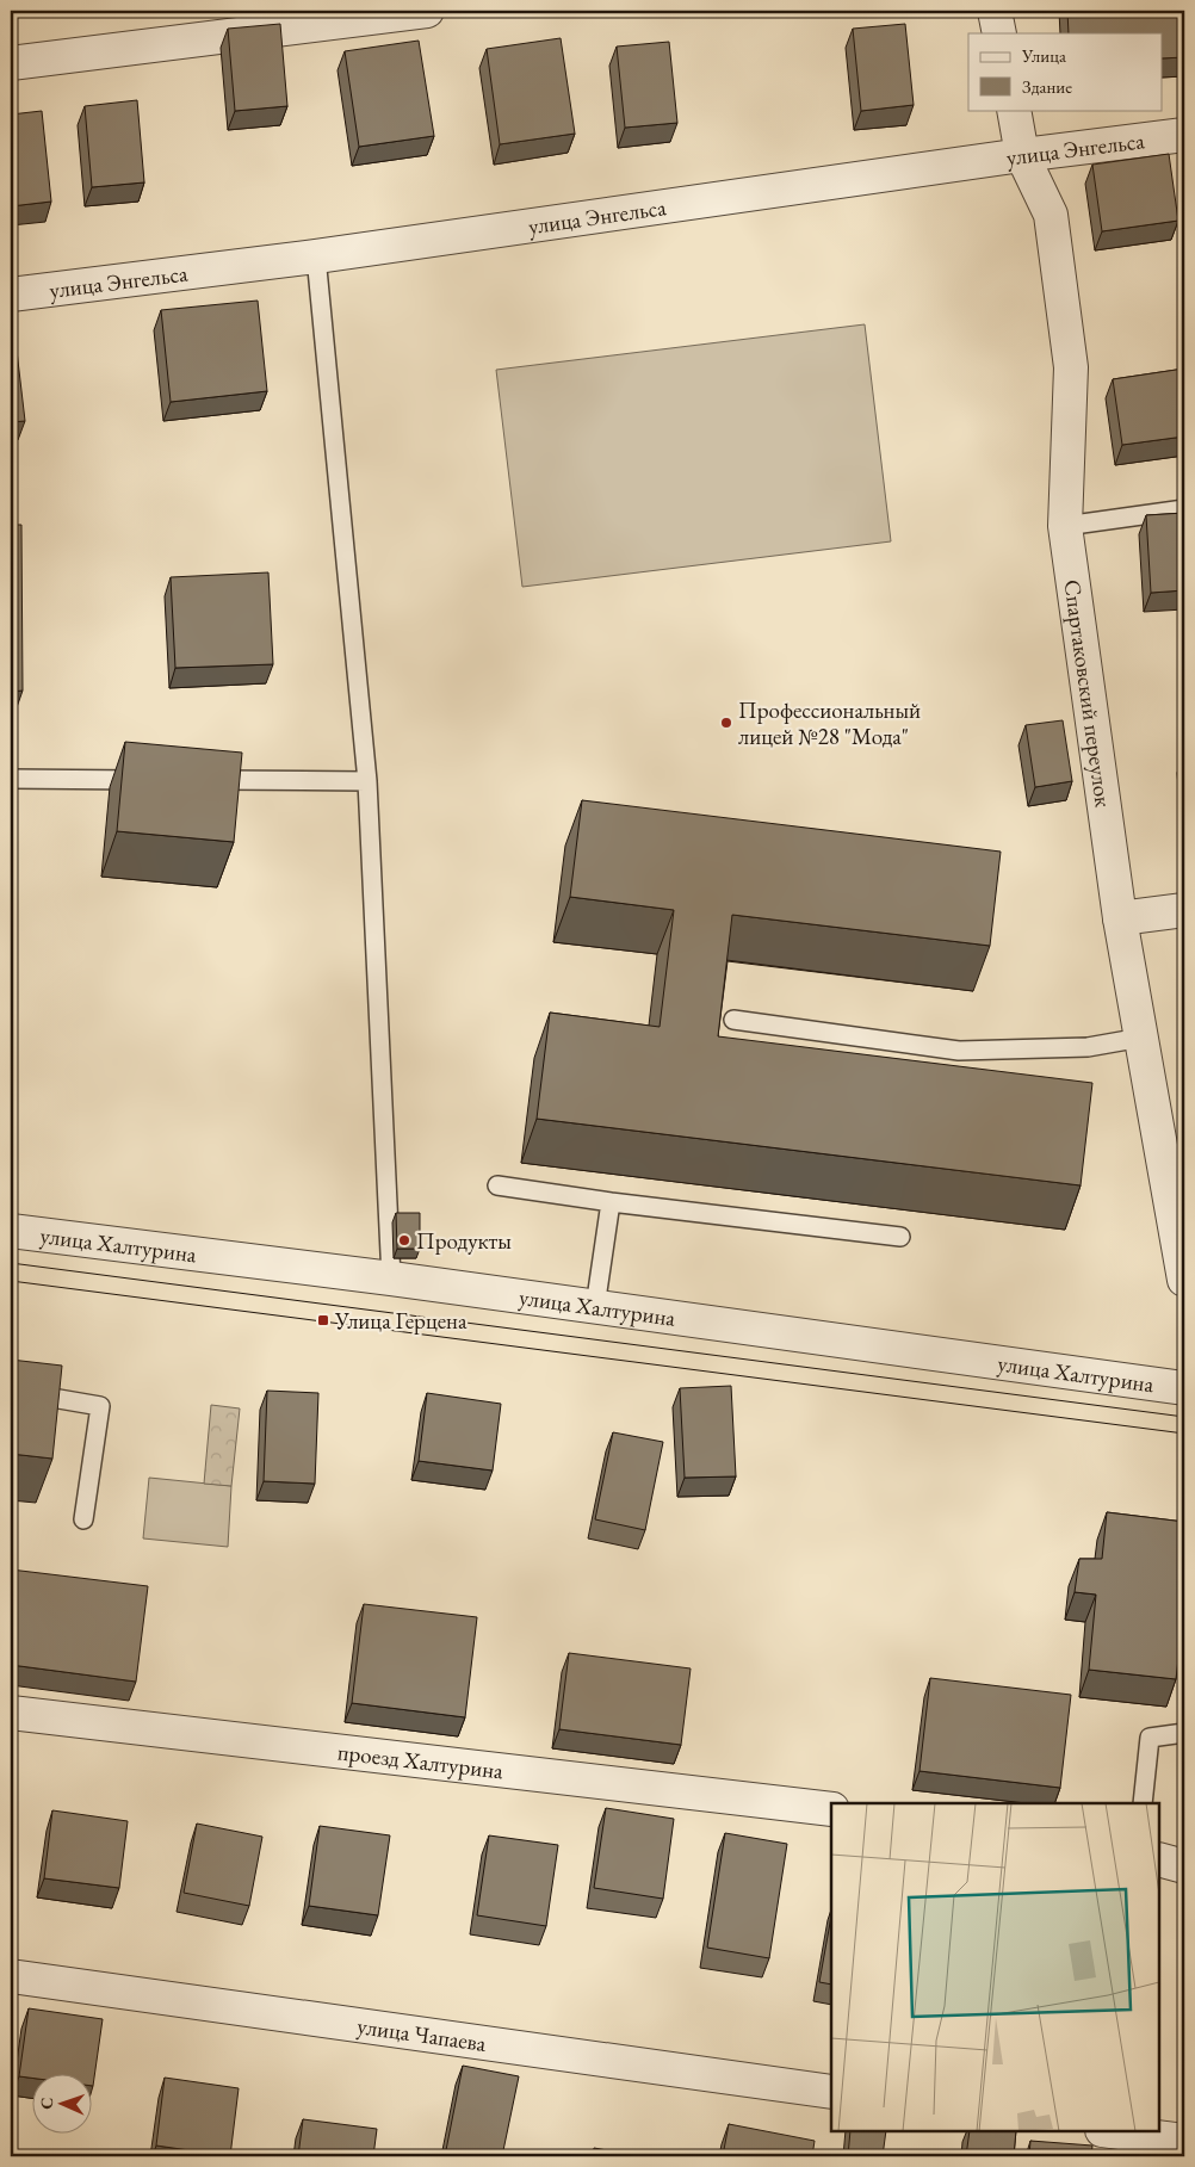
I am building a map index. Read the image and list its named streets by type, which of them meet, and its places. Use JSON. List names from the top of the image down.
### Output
{
  "streets": {
    "street": [
      "улица Энгельса",
      "Спартаковский переулок",
      "улица Халтурина",
      "проезд Халтурина",
      "улица Чапаева"
    ]
  },
  "crossings": [
    ["улица Энгельса", "Спартаковский переулок"]
  ],
  "places": {
    "other": ["Профессиональный лицей №28 \"Мода\"", "Продукты"],
    "transit": ["Улица Герцена"]
  },
  "legend": ["Улица", "Здание"],
  "north": "left"
}
